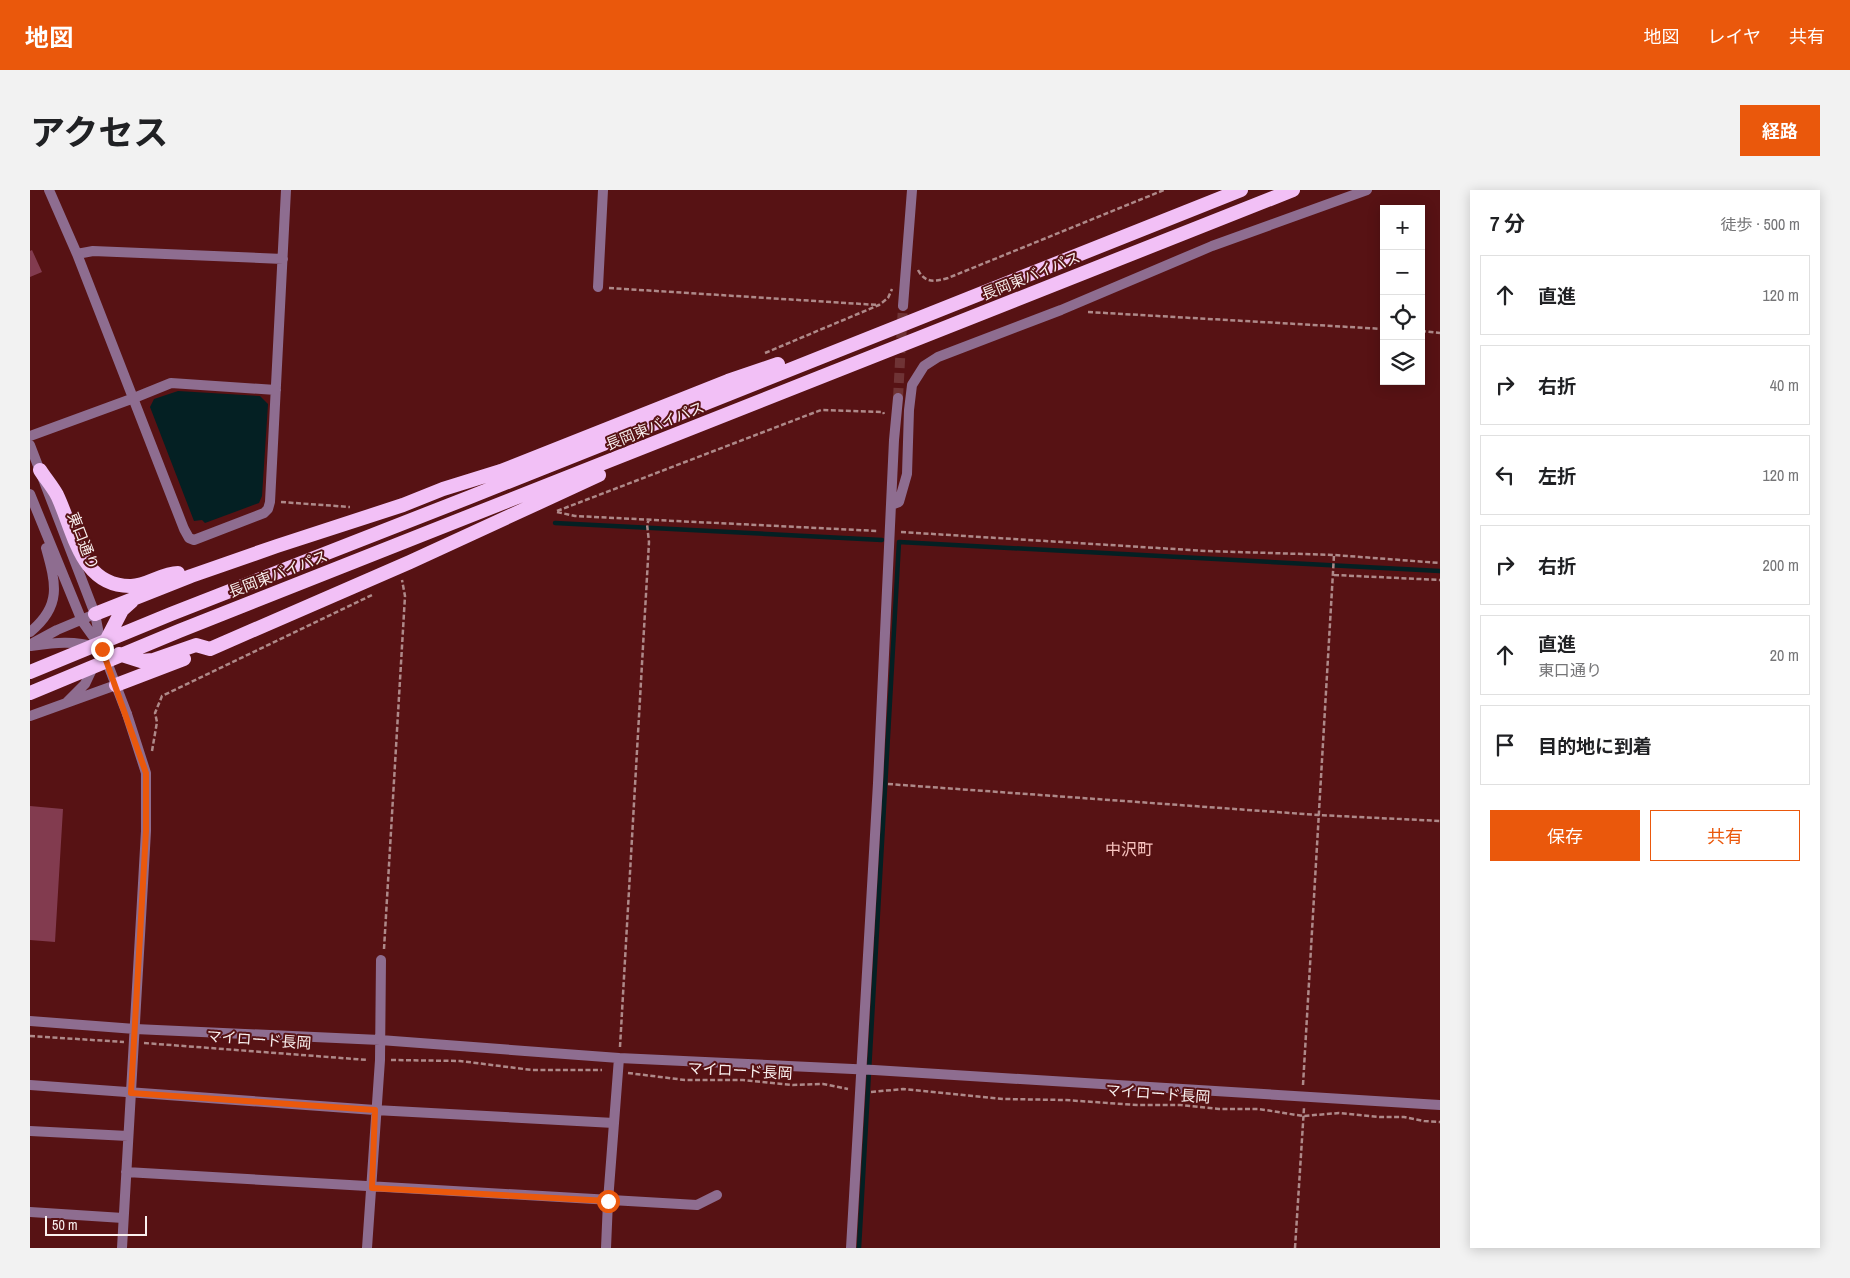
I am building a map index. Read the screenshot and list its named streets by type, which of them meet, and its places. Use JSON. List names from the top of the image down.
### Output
{
  "streets": {
    "highway": ["長岡東バイパス"],
    "street": ["東口通り"],
    "path": ["マイロード長岡"]
  },
  "districts": ["中沢町"],
  "scale_bar": "50 m",
  "page": {
    "header": "地図",
    "nav": ["地図", "レイヤ", "共有"],
    "title": "アクセス",
    "buttons": [
      "経路",
      ["保存", "共有"]
    ],
    "heading": ["7 分", "徒歩 · 500 m"],
    "map_buttons": ["+", "−"],
    "list": [
      ["直進", "120 m"],
      ["右折", "40 m"],
      ["左折", "120 m"],
      ["右折", "200 m"],
      ["直進", "東口通り", "20 m"],
      "目的地に到着"
    ],
    "scale": "50 m"
  }
}
